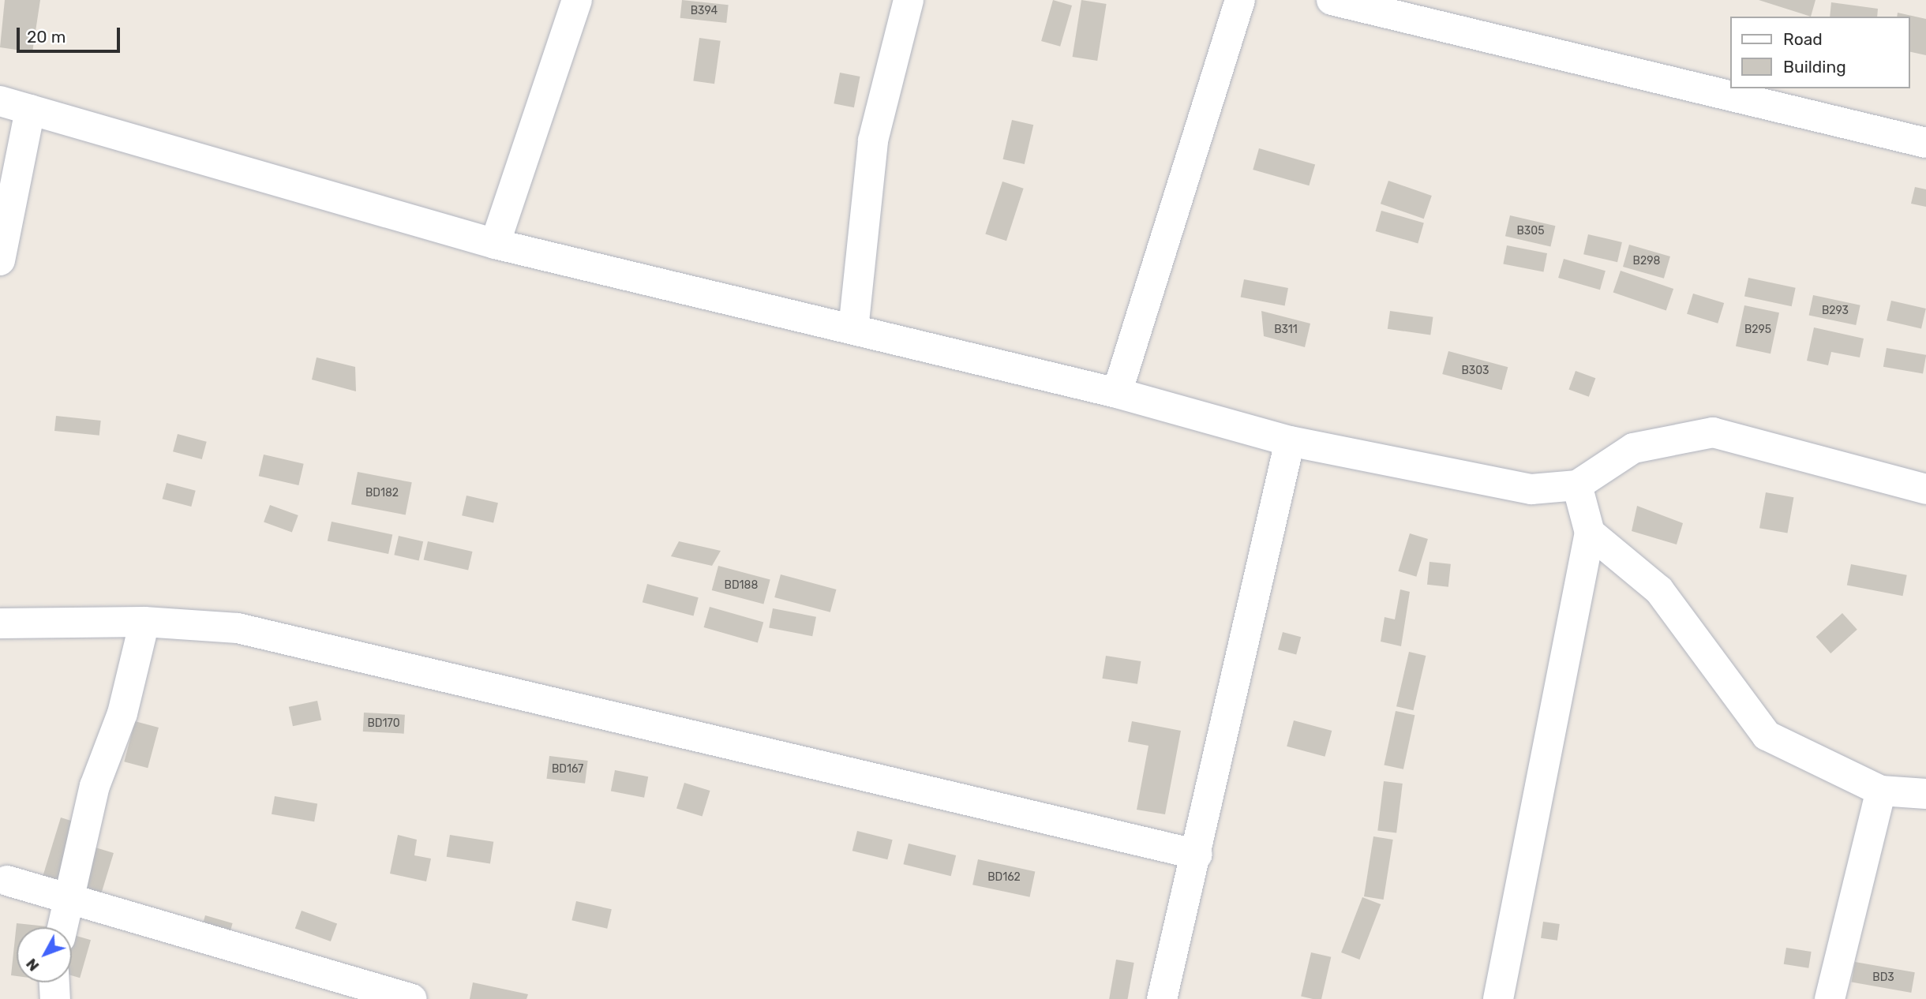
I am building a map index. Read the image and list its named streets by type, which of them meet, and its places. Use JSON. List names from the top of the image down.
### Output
{
  "house_numbers": [
    "B394",
    "B305",
    "B298",
    "B293",
    "B311",
    "B295",
    "B303",
    "BD182",
    "BD188",
    "BD170",
    "BD167",
    "BD162",
    "BD3"
  ],
  "legend": ["Road", "Building"],
  "scale_bar": "20 m",
  "north": "bottom left"
}
